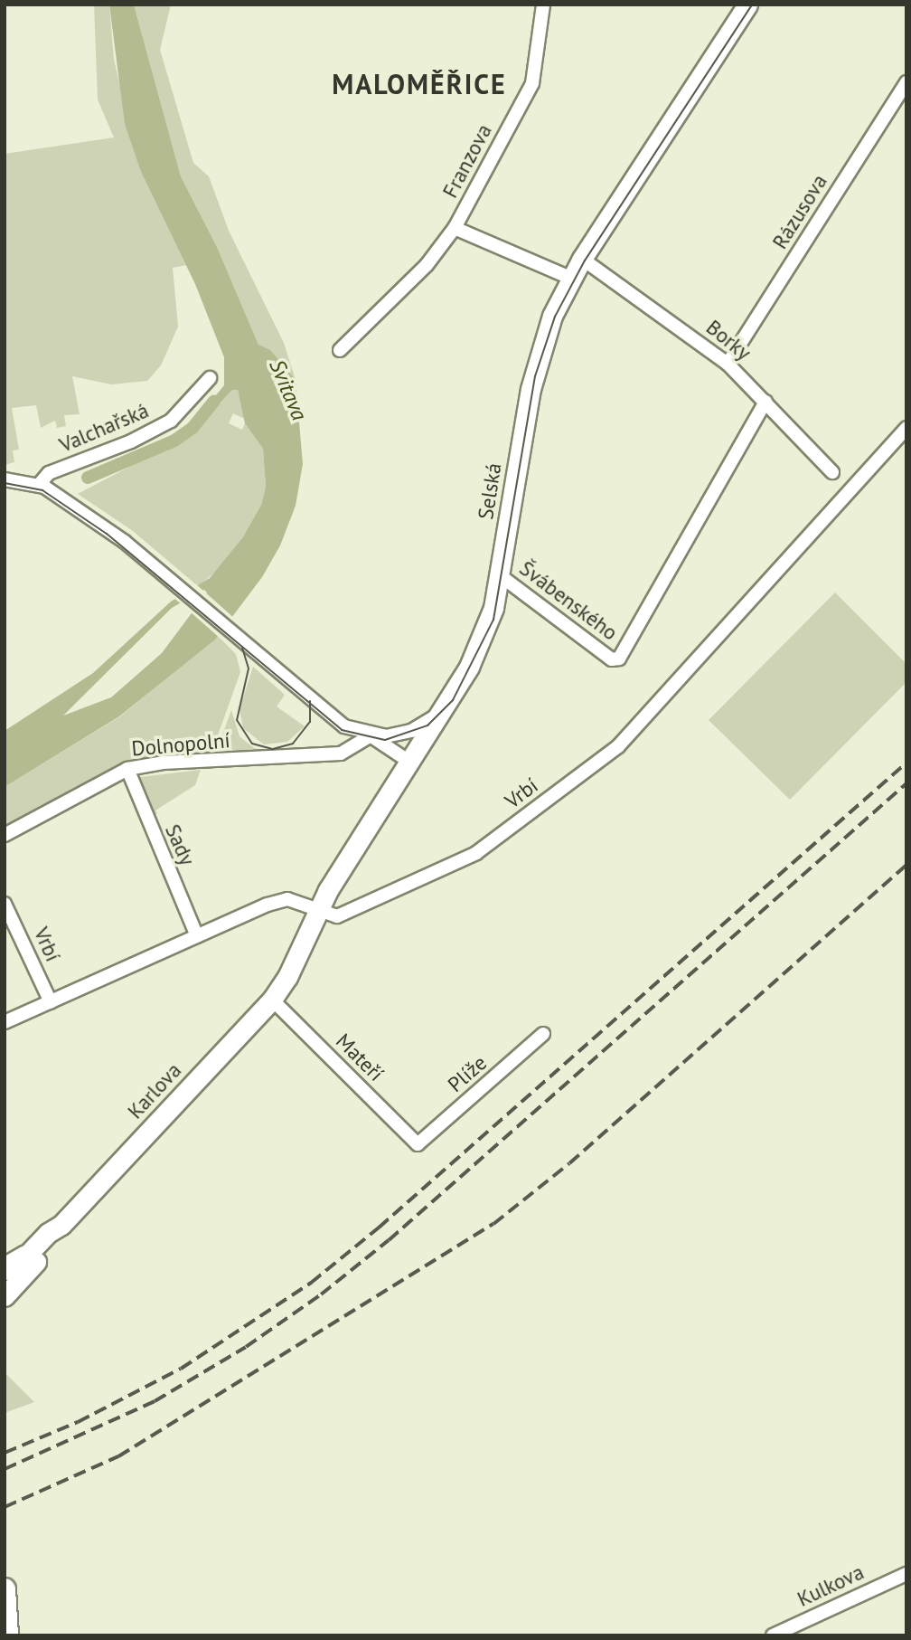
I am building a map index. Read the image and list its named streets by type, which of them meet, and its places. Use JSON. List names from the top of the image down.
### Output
{
  "streets": {
    "main road": ["Selská", "Karlova"],
    "street": [
      "Franzova",
      "Rázusova",
      "Borky",
      "Valchařská",
      "Švábenského",
      "Dolnopolní",
      "Vrbí",
      "Sady",
      "Mateří",
      "Plíže",
      "Kulkova"
    ]
  },
  "crossings": [
    ["Franzova", "Selská"],
    ["Rázusova", "Borky"],
    ["Borky", "Selská"],
    ["Borky", "Švábenského"],
    ["Valchařská", "Dolnopolní"],
    ["Selská", "Švábenského"],
    ["Selská", "Dolnopolní"],
    ["Selská", "Vrbí"],
    ["Selská", "Mateří"],
    ["Selská", "Karlova"],
    ["Dolnopolní", "Sady"],
    ["Vrbí", "Sady"],
    ["Mateří", "Plíže"],
    ["Mateří", "Karlova"]
  ],
  "districts": ["MALOMĚŘICE"],
  "water": ["Svitava"]
}
